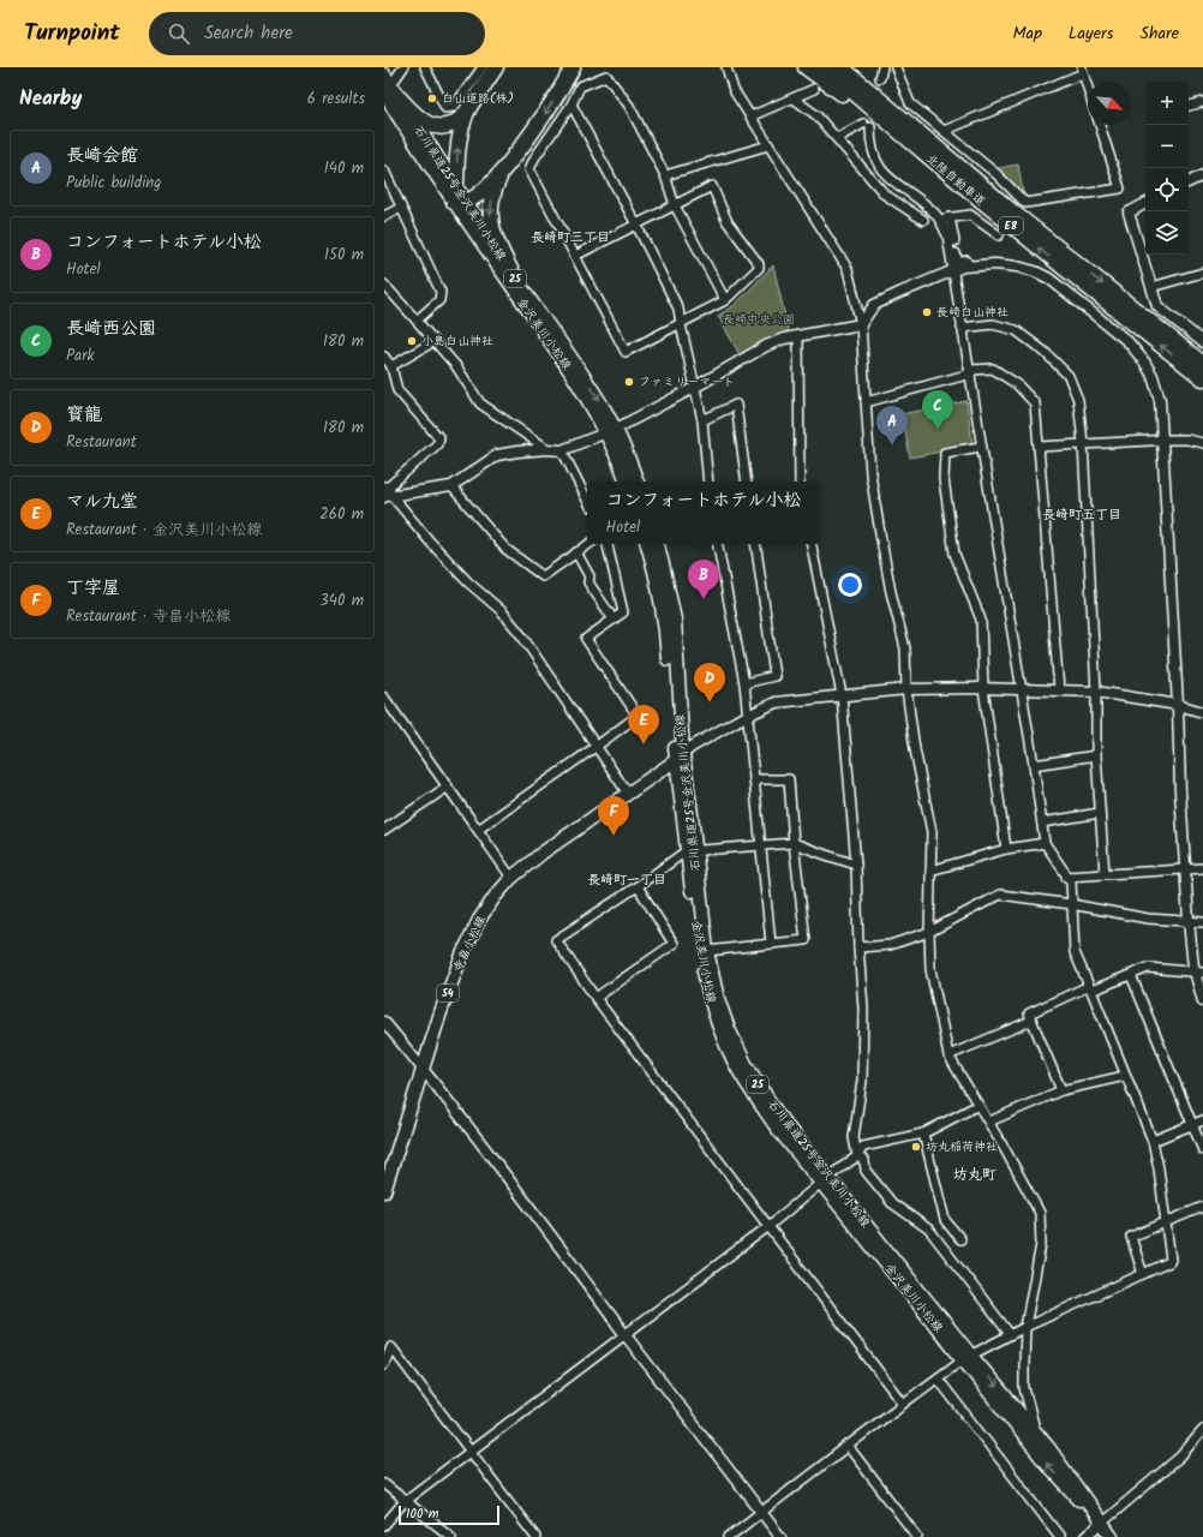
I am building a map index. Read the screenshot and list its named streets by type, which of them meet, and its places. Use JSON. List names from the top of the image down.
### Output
{
  "streets": {
    "highway": ["北陸自動車道", "E8"],
    "main road": [
      "石川県道25号金沢美川小松線",
      "25",
      "金沢美川小松線",
      "寺畠小松線",
      "54"
    ]
  },
  "crossings": [
    ["石川県道25号金沢美川小松線", "25"],
    ["石川県道25号金沢美川小松線", "金沢美川小松線"],
    ["石川県道25号金沢美川小松線", "寺畠小松線"],
    ["25", "寺畠小松線"]
  ],
  "districts": [
    "長崎町三丁目",
    "長崎町五丁目",
    "長崎町一丁目",
    "坊丸町"
  ],
  "parks": ["長崎中央公園"],
  "places": [
    "白山道路(株)",
    "長崎白山神社",
    "小島白山神社",
    "ファミリーマート",
    "坊丸稲荷神社"
  ],
  "scale_bar": "100 m",
  "north": "bottom right",
  "page": {
    "header": "Turnpoint",
    "search": "Search here",
    "nav": ["Map", "Layers", "Share"],
    "heading": ["Nearby", "6 results"],
    "map_buttons": ["+", "−"],
    "list": [
      {
        "mark": "A",
        "name": "長崎会館",
        "note": "Public building",
        "value": "140 m"
      },
      {
        "mark": "B",
        "name": "コンフォートホテル小松",
        "note": "Hotel",
        "value": "150 m"
      },
      {
        "mark": "C",
        "name": "長崎西公園",
        "note": "Park",
        "value": "180 m"
      },
      {
        "mark": "D",
        "name": "寳龍",
        "note": "Restaurant",
        "value": "180 m"
      },
      {
        "mark": "E",
        "name": "マル九堂",
        "note": "Restaurant · 金沢美川小松線",
        "value": "260 m"
      },
      {
        "mark": "F",
        "name": "丁字屋",
        "note": "Restaurant · 寺畠小松線",
        "value": "340 m"
      }
    ],
    "pins": [
      "C",
      "A",
      "B",
      "D",
      "E",
      "F"
    ],
    "popup": ["コンフォートホテル小松", "Hotel"],
    "scale": "100 m"
  }
}
